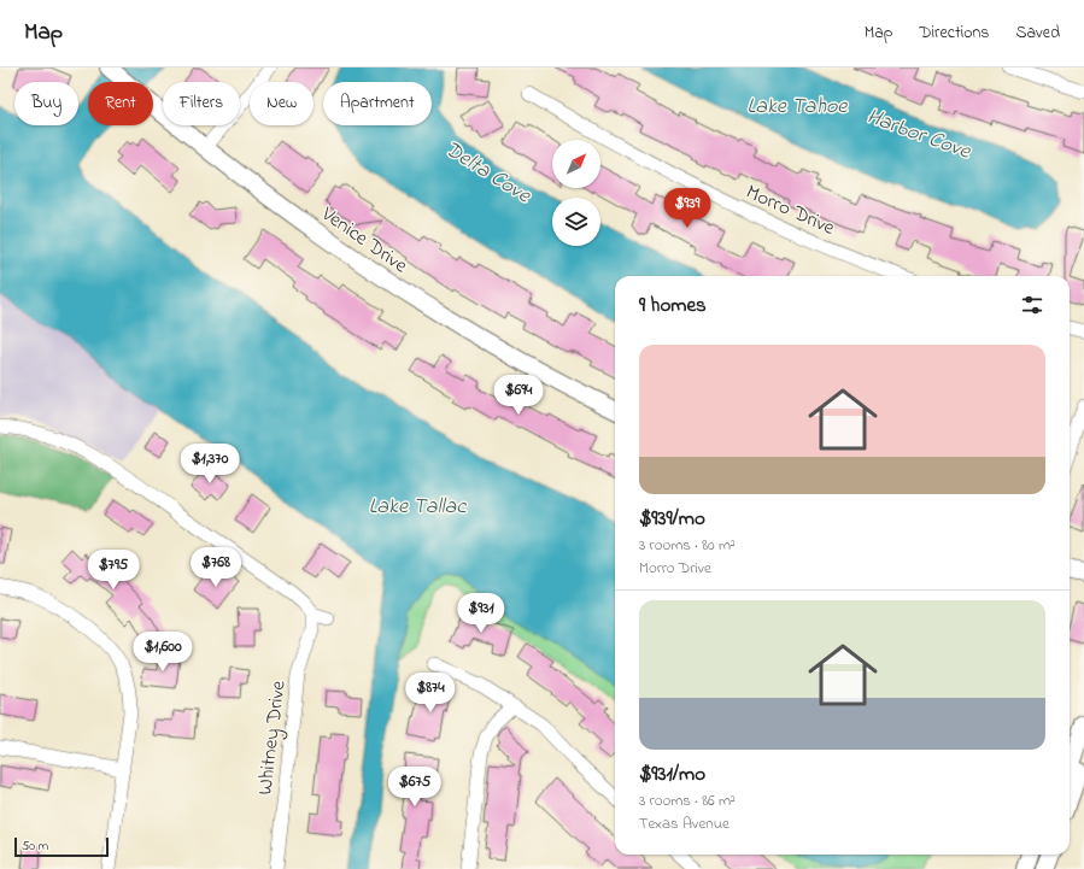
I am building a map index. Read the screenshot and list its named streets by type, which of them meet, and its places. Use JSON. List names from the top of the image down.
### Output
{
  "streets": {
    "street": ["Morro Drive", "Venice Drive", "Whitney Drive"]
  },
  "water": [
    "Lake Tahoe",
    "Harbor Cove",
    "Delta Cove",
    "Lake Tallac"
  ],
  "scale_bar": "50 m",
  "north": "top right",
  "page": {
    "header": "Map",
    "nav": ["Map", "Directions", "Saved"],
    "chip": [
      "Buy",
      "Rent",
      "Filters",
      "New",
      "Apartment"
    ],
    "price": [
      "$939",
      "$694",
      "$1,370",
      "$768",
      "$795",
      "$931",
      "$1,600",
      "$874",
      "$675"
    ],
    "heading": "9 homes",
    "list": [
      {
        "name": "$939/mo",
        "note": "3 rooms · 80 m² · Morro Drive"
      },
      {
        "name": "$931/mo",
        "note": "3 rooms · 86 m² · Texas Avenue"
      }
    ],
    "scale": "50 m"
  }
}
